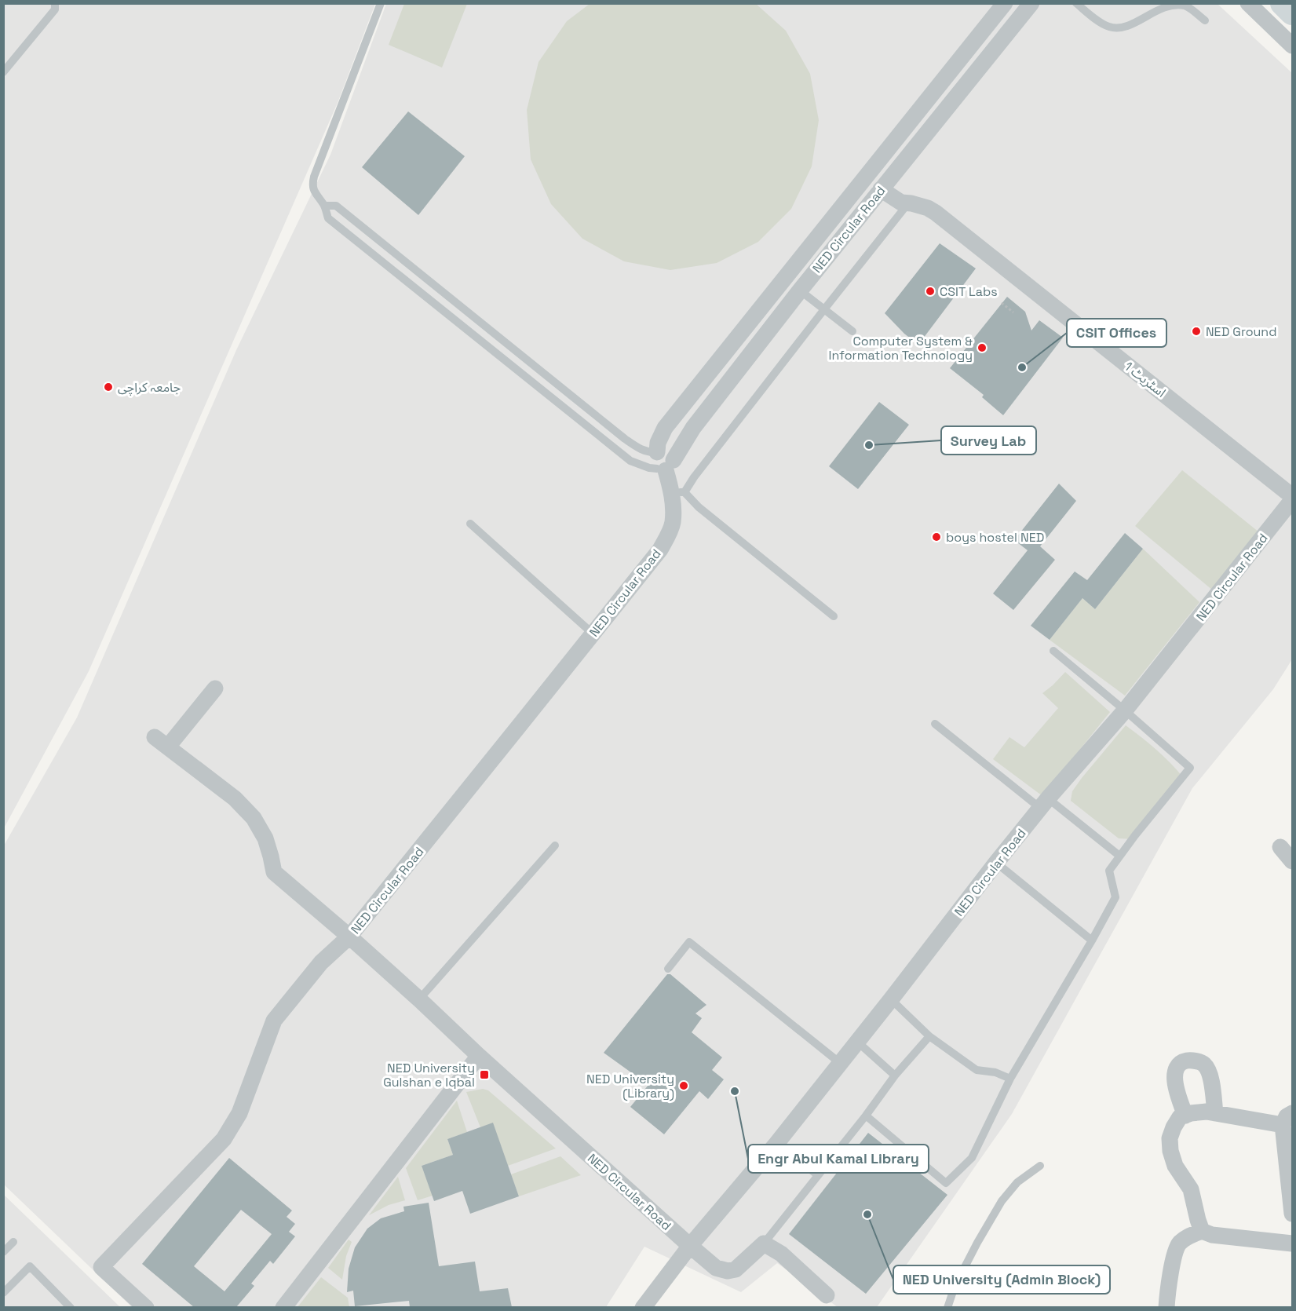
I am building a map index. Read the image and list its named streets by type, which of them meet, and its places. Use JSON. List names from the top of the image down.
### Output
{
  "streets": {
    "street": ["NED Circular Road", "اسٹریٹ 1"]
  },
  "crossings": [
    ["NED Circular Road", "اسٹریٹ 1"]
  ],
  "places": {
    "other": [
      "CSIT Labs",
      "NED Ground",
      "Computer System & Information Technology",
      "CSIT Offices",
      "جامعہ کراچی",
      "Survey Lab",
      "boys hostel NED",
      "NED University (Library)",
      "Engr Abul Kamal Library",
      "NED University (Admin Block)"
    ],
    "transit": ["NED University Gulshan e Iqbal"]
  }
}
